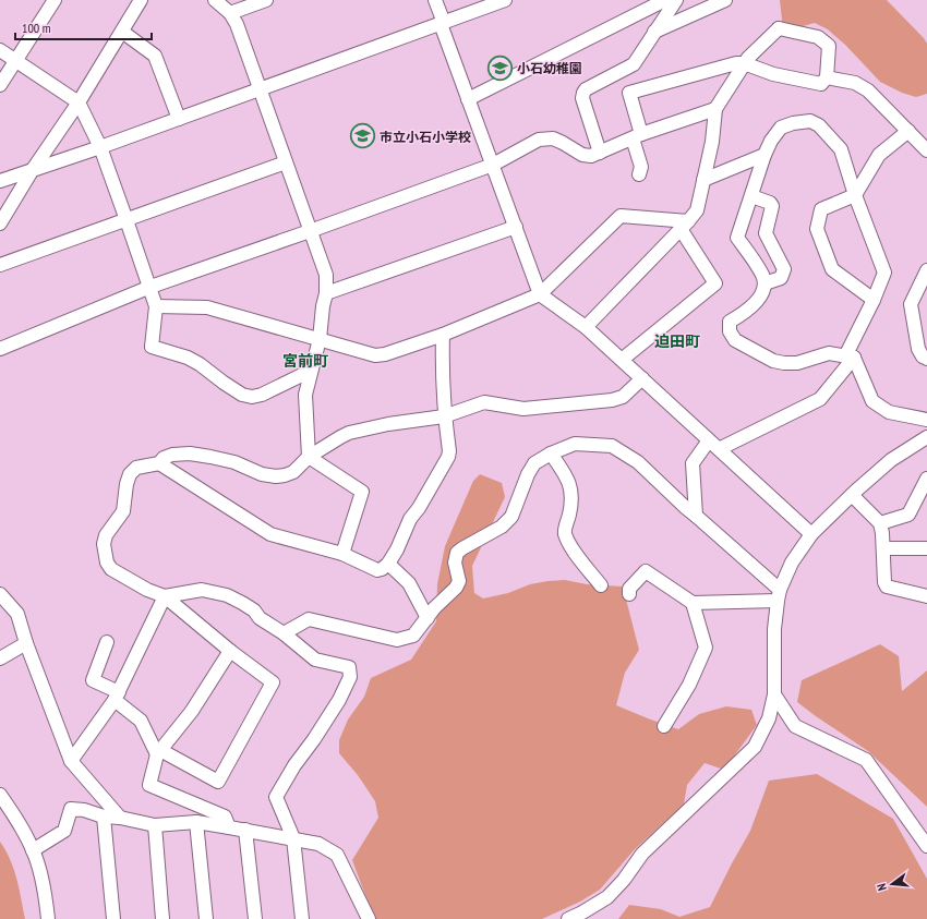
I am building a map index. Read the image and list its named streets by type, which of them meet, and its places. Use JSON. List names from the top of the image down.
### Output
{
  "districts": ["迫田町", "宮前町"],
  "places": {
    "school or university": ["小石幼稚園", "市立小石小学校"]
  },
  "scale_bar": "100 m",
  "north": "left"
}
